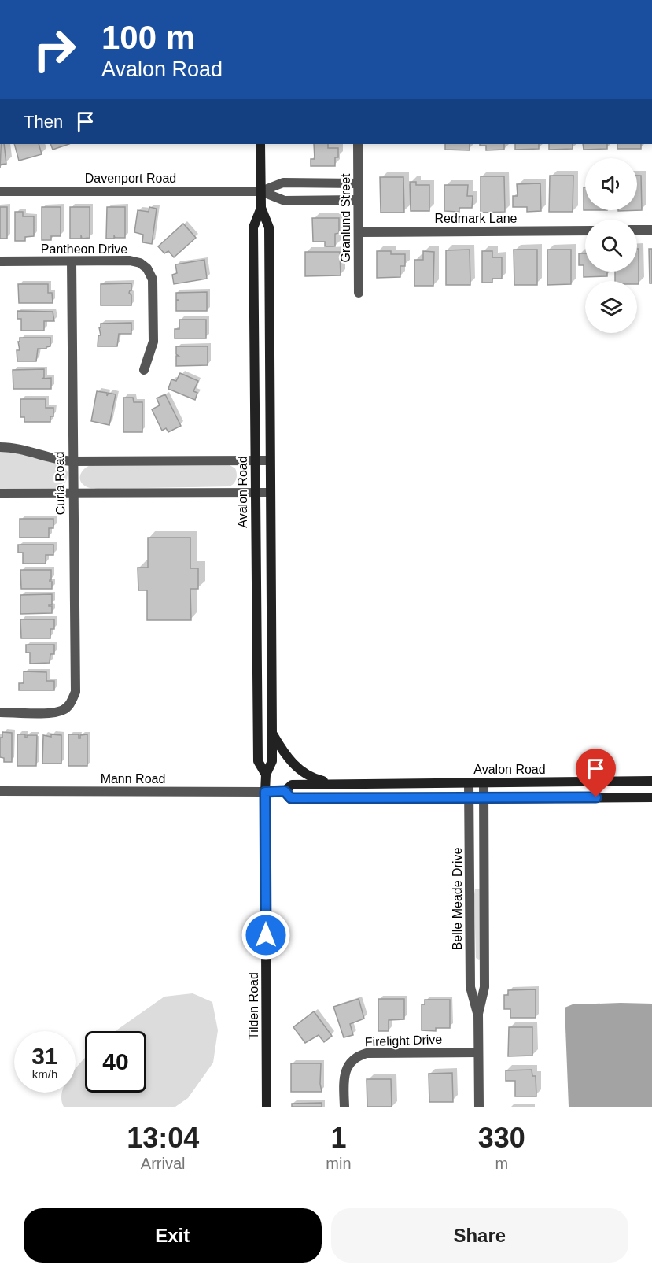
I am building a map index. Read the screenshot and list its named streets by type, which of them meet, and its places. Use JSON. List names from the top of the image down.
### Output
{
  "streets": {
    "main road": ["Avalon Road", "Tilden Road"],
    "street": [
      "Davenport Road",
      "Granlund Street",
      "Redmark Lane",
      "Pantheon Drive",
      "Curia Road",
      "Mann Road",
      "Belle Meade Drive",
      "Firelight Drive"
    ]
  },
  "crossings": [
    ["Davenport Road", "Avalon Road"],
    ["Granlund Street", "Redmark Lane"],
    ["Pantheon Drive", "Curia Road"],
    ["Avalon Road", "Mann Road"],
    ["Avalon Road", "Belle Meade Drive"],
    ["Avalon Road", "Tilden Road"],
    ["Mann Road", "Tilden Road"],
    ["Belle Meade Drive", "Firelight Drive"]
  ],
  "page": {
    "turn": ["100 m", "Avalon Road"],
    "then": "Then",
    "speed": "31 km/h",
    "limit": "40",
    "eta": [
      "13:04",
      "Arrival",
      "1",
      "min",
      "330",
      "m"
    ],
    "buttons": ["Exit", "Share"]
  }
}
